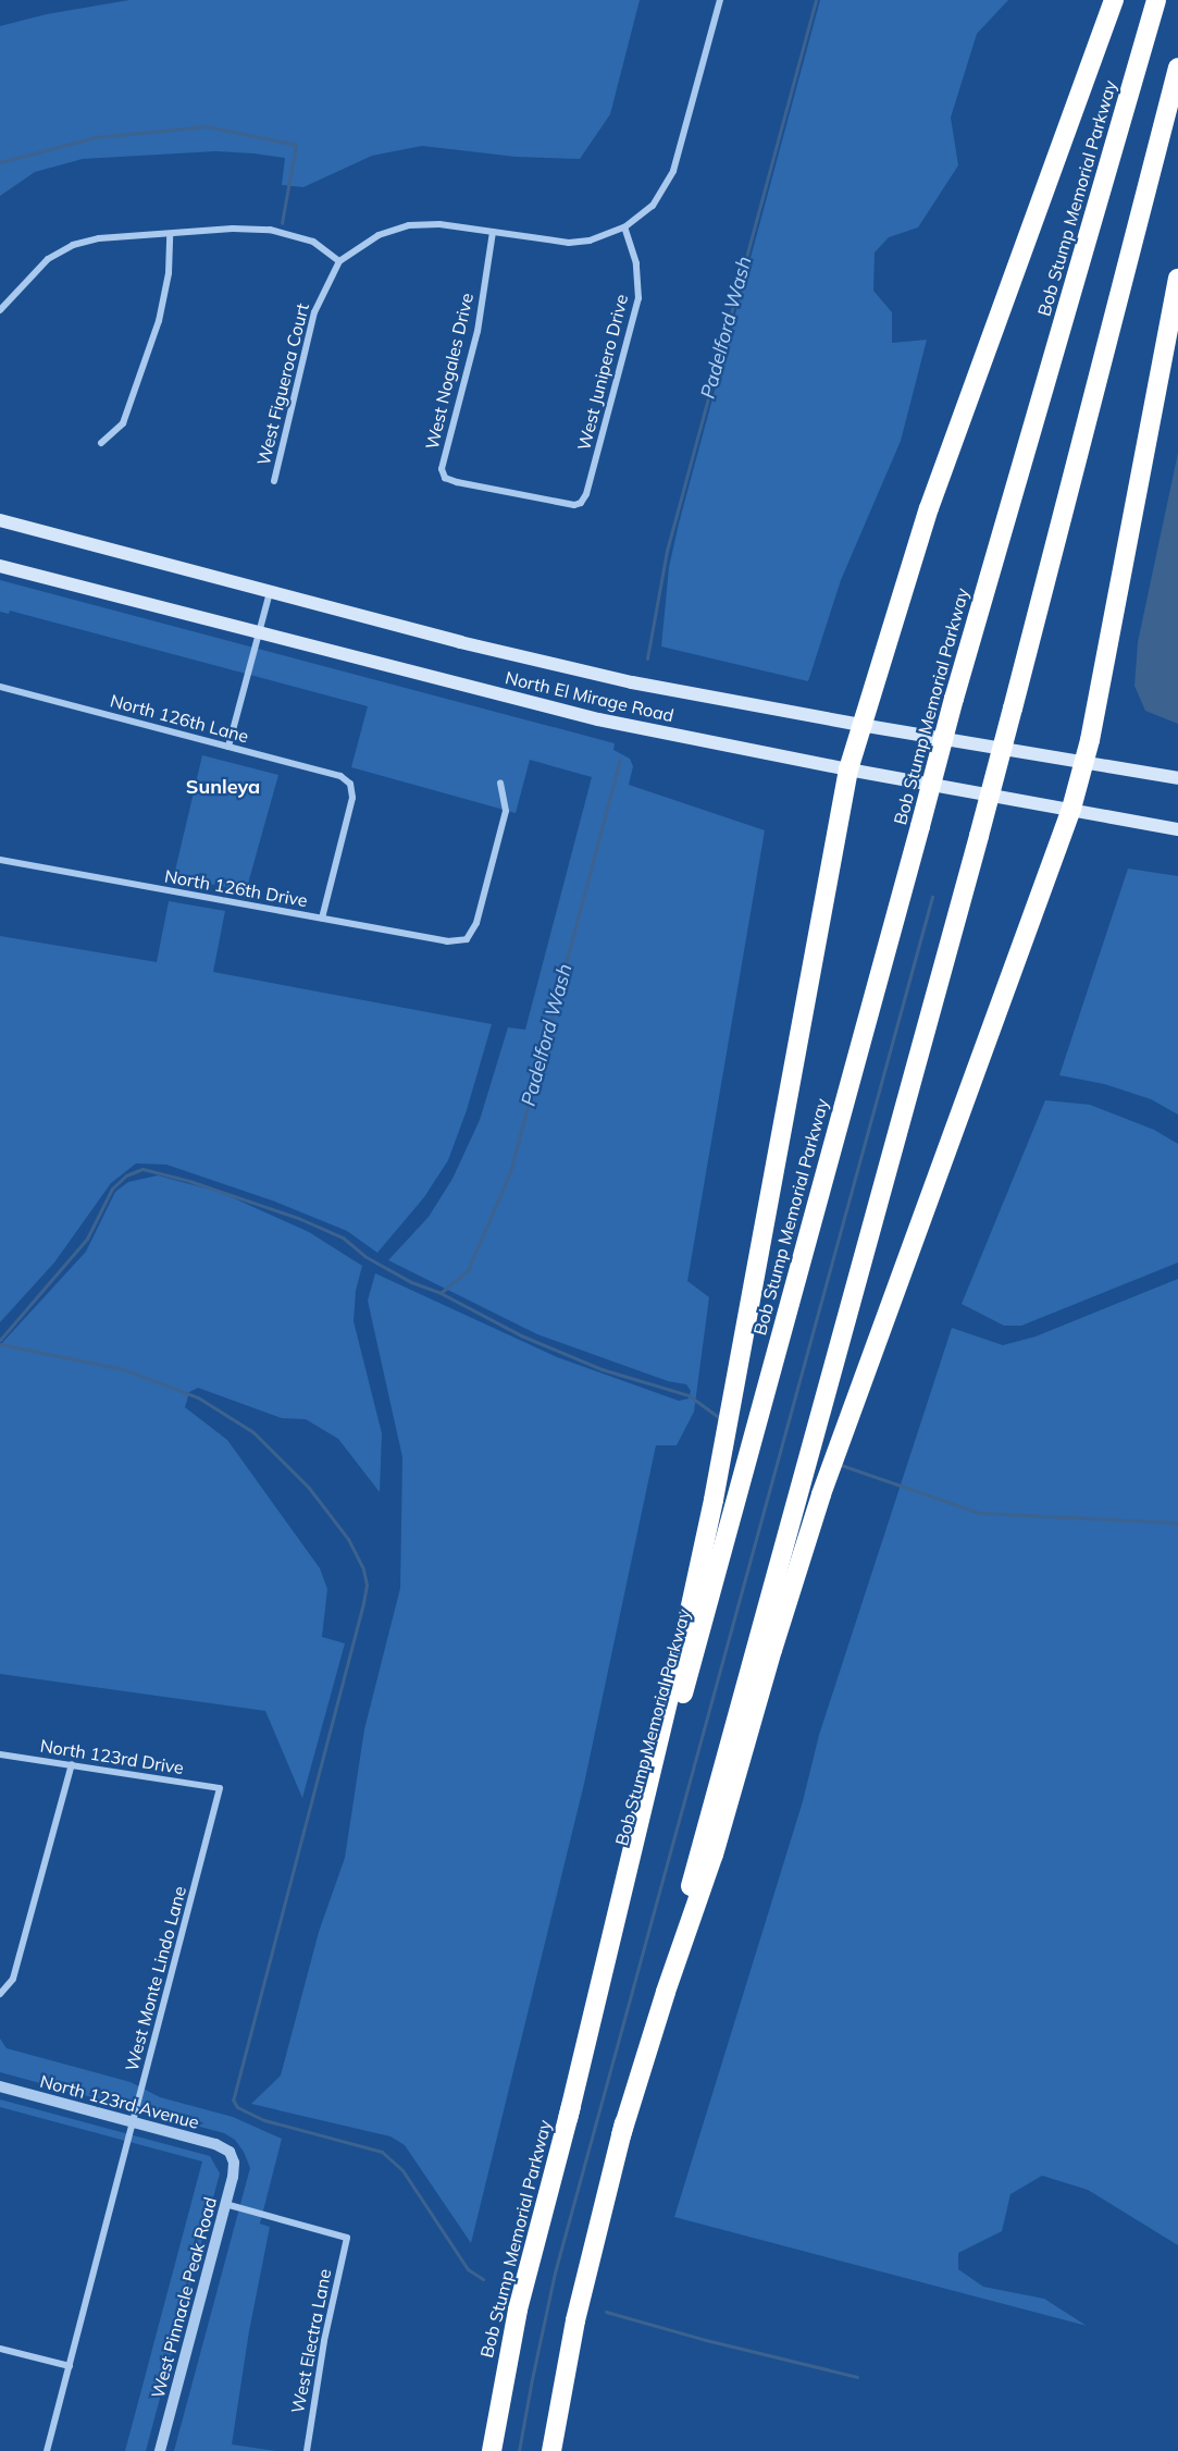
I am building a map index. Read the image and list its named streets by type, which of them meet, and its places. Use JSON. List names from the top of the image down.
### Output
{
  "streets": {
    "highway": ["Bob Stump Memorial Parkway"],
    "main road": ["North El Mirage Road"],
    "street": [
      "West Nogales Drive",
      "West Junipero Drive",
      "West Figueroa Court",
      "North 126th Lane",
      "North 126th Drive",
      "North 123rd Drive",
      "West Monte Lindo Lane",
      "North 123rd Avenue",
      "West Pinnacle Peak Road",
      "West Electra Lane"
    ]
  },
  "crossings": [
    ["West Nogales Drive", "West Junipero Drive"],
    ["North 126th Lane", "North 126th Drive"],
    ["North 123rd Drive", "West Monte Lindo Lane"],
    ["West Monte Lindo Lane", "North 123rd Avenue"],
    ["North 123rd Avenue", "West Pinnacle Peak Road"],
    ["West Pinnacle Peak Road", "West Electra Lane"]
  ],
  "districts": ["Sunleya"],
  "water": ["Padelford Wash"]
}
